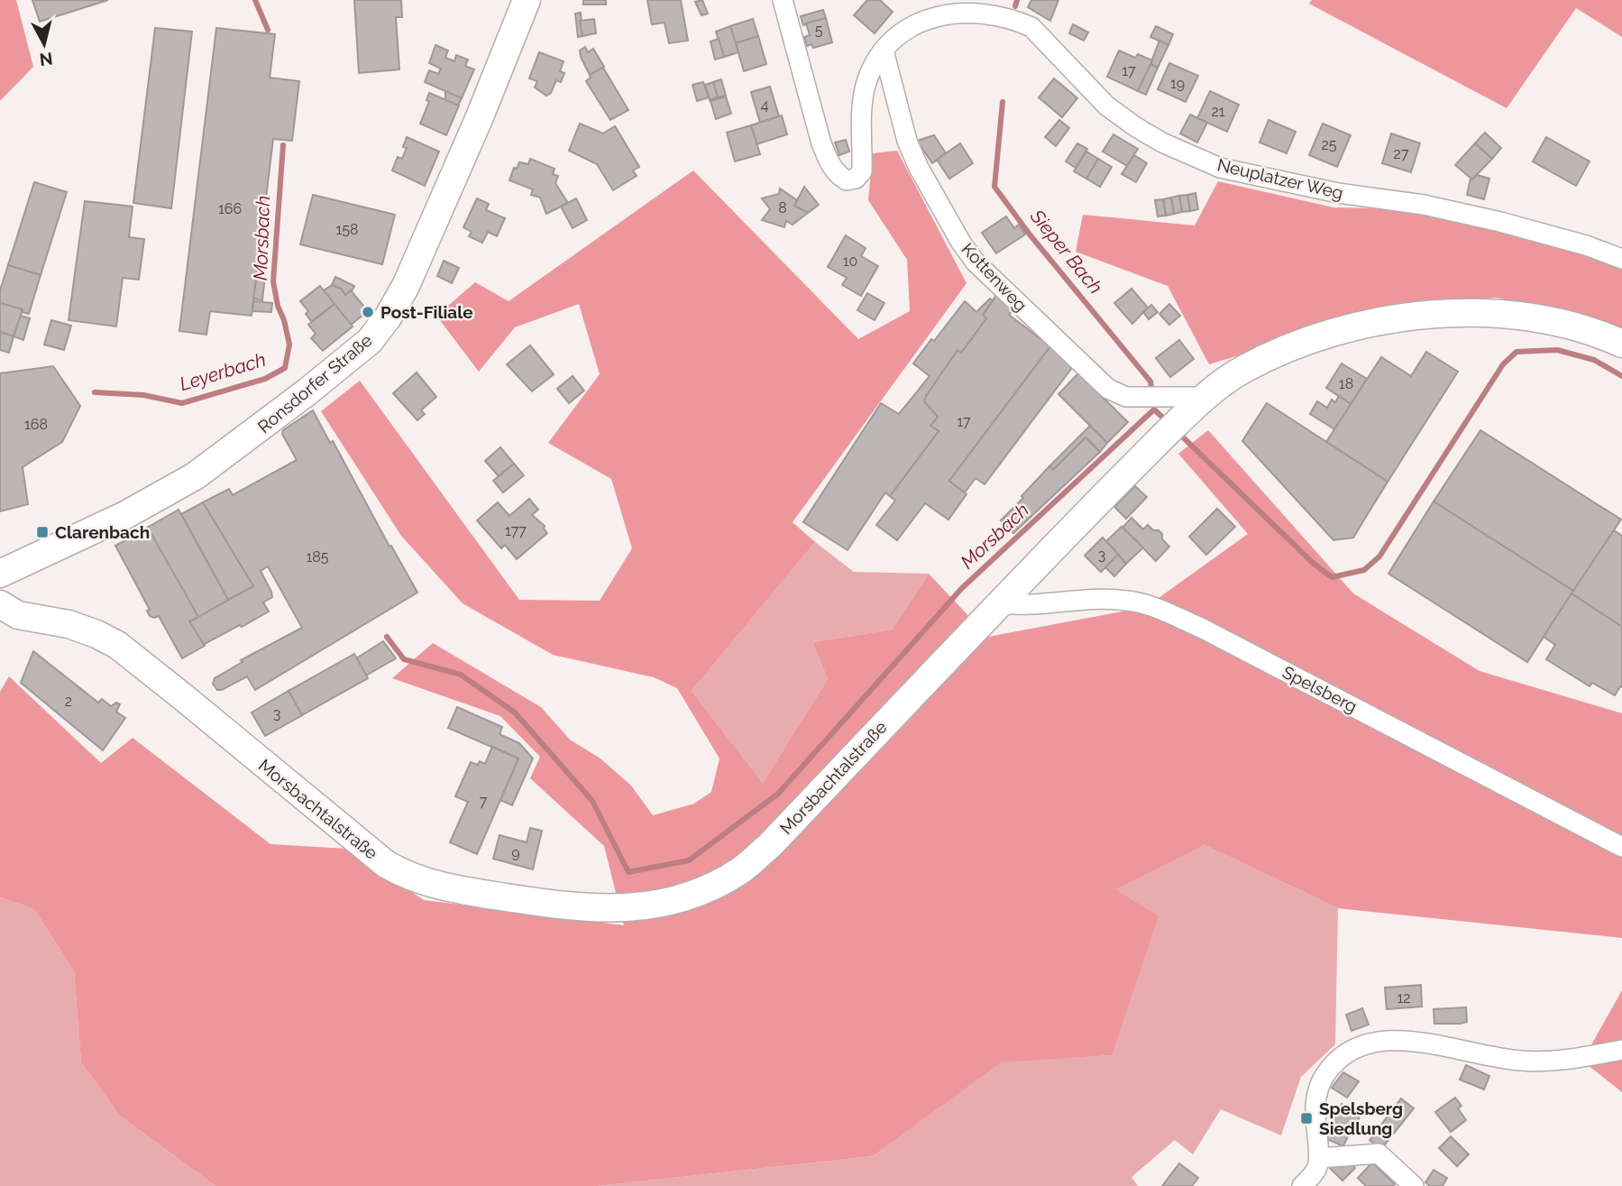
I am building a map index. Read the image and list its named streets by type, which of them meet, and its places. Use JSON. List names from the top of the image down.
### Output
{
  "streets": {
    "main road": ["Ronsdorfer Straße", "Morsbachtalstraße"],
    "street": ["Neuplatzer Weg", "Kottenweg", "Spelsberg"]
  },
  "crossings": [
    ["Neuplatzer Weg", "Kottenweg"],
    ["Kottenweg", "Morsbachtalstraße"],
    ["Spelsberg", "Morsbachtalstraße"]
  ],
  "water": ["Morsbach", "Sieper Bach", "Leyerbach"],
  "places": {
    "other": ["Post-Filiale"],
    "transit": ["Clarenbach", "Spelsberg Siedlung"]
  },
  "house_numbers": [
    "5",
    "17",
    "19",
    "4",
    "21",
    "25",
    "27",
    "8",
    "166",
    "158",
    "10",
    "18",
    "17",
    "168",
    "177",
    "3",
    "185",
    "2",
    "3",
    "7",
    "9",
    "12"
  ],
  "north": "bottom"
}
